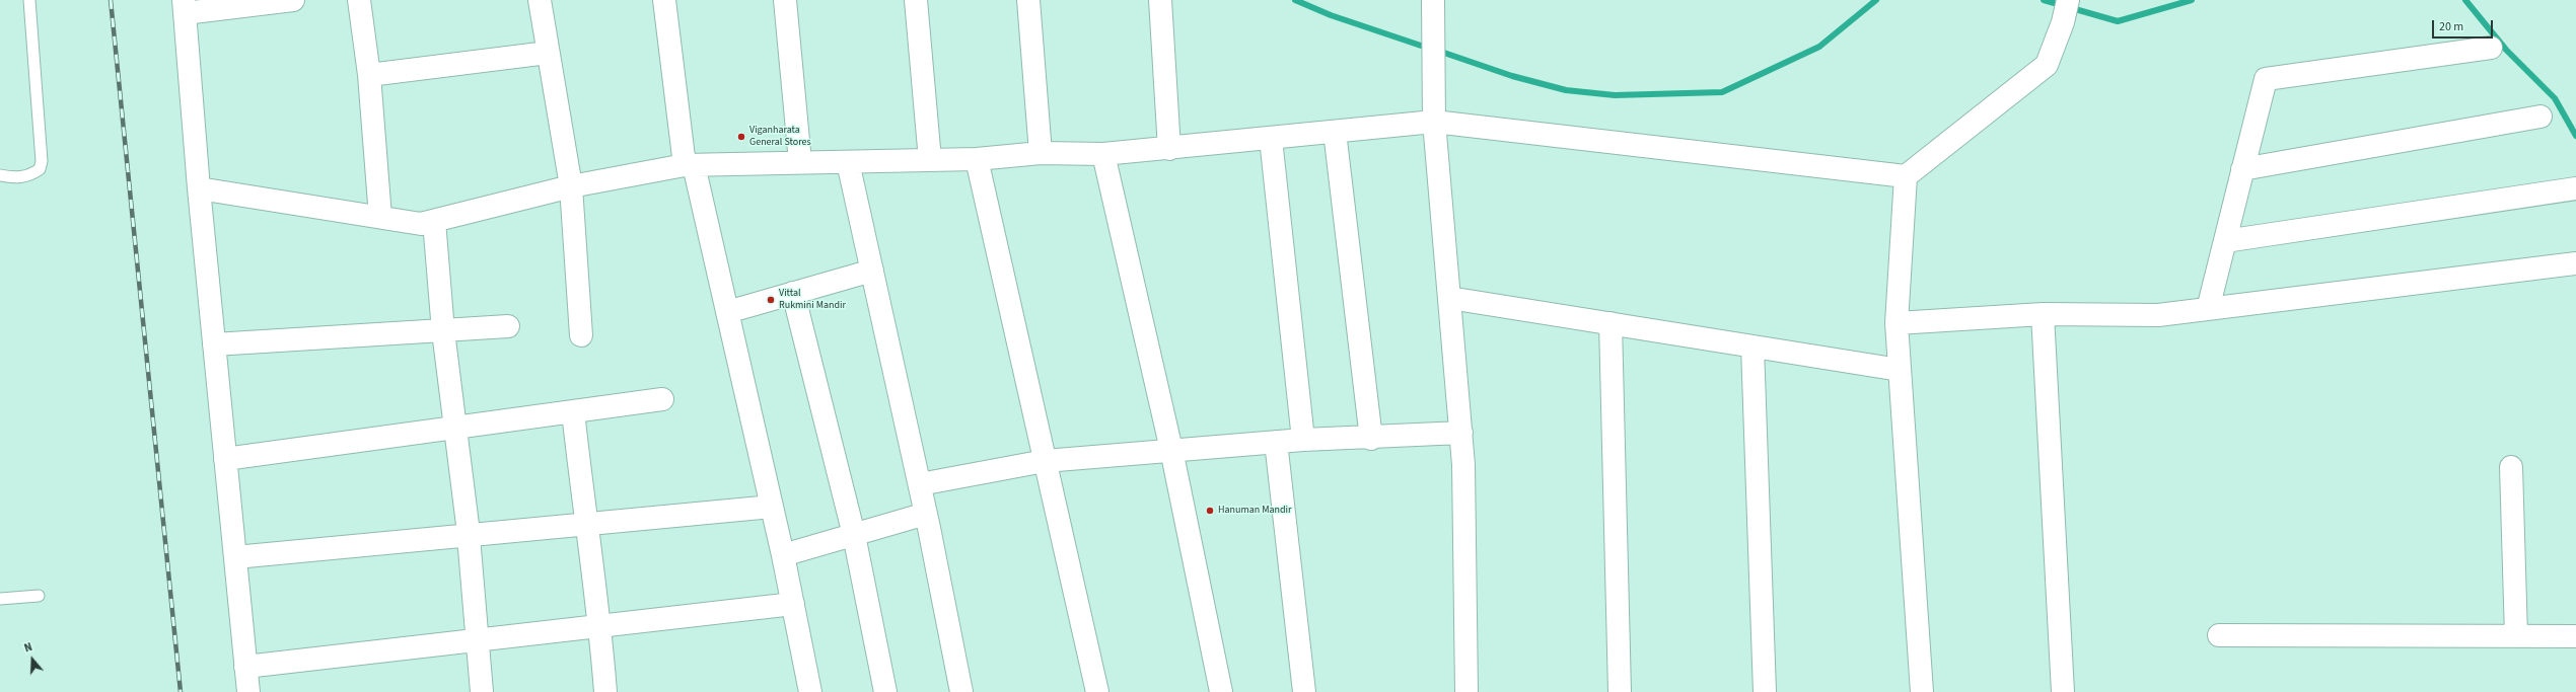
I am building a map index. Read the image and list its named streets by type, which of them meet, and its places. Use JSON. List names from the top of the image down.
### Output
{
  "places": ["Viganharata General Stores", "Vittal Rukmini Mandir", "Hanuman Mandir"],
  "scale_bar": "20 m",
  "north": "top"
}
